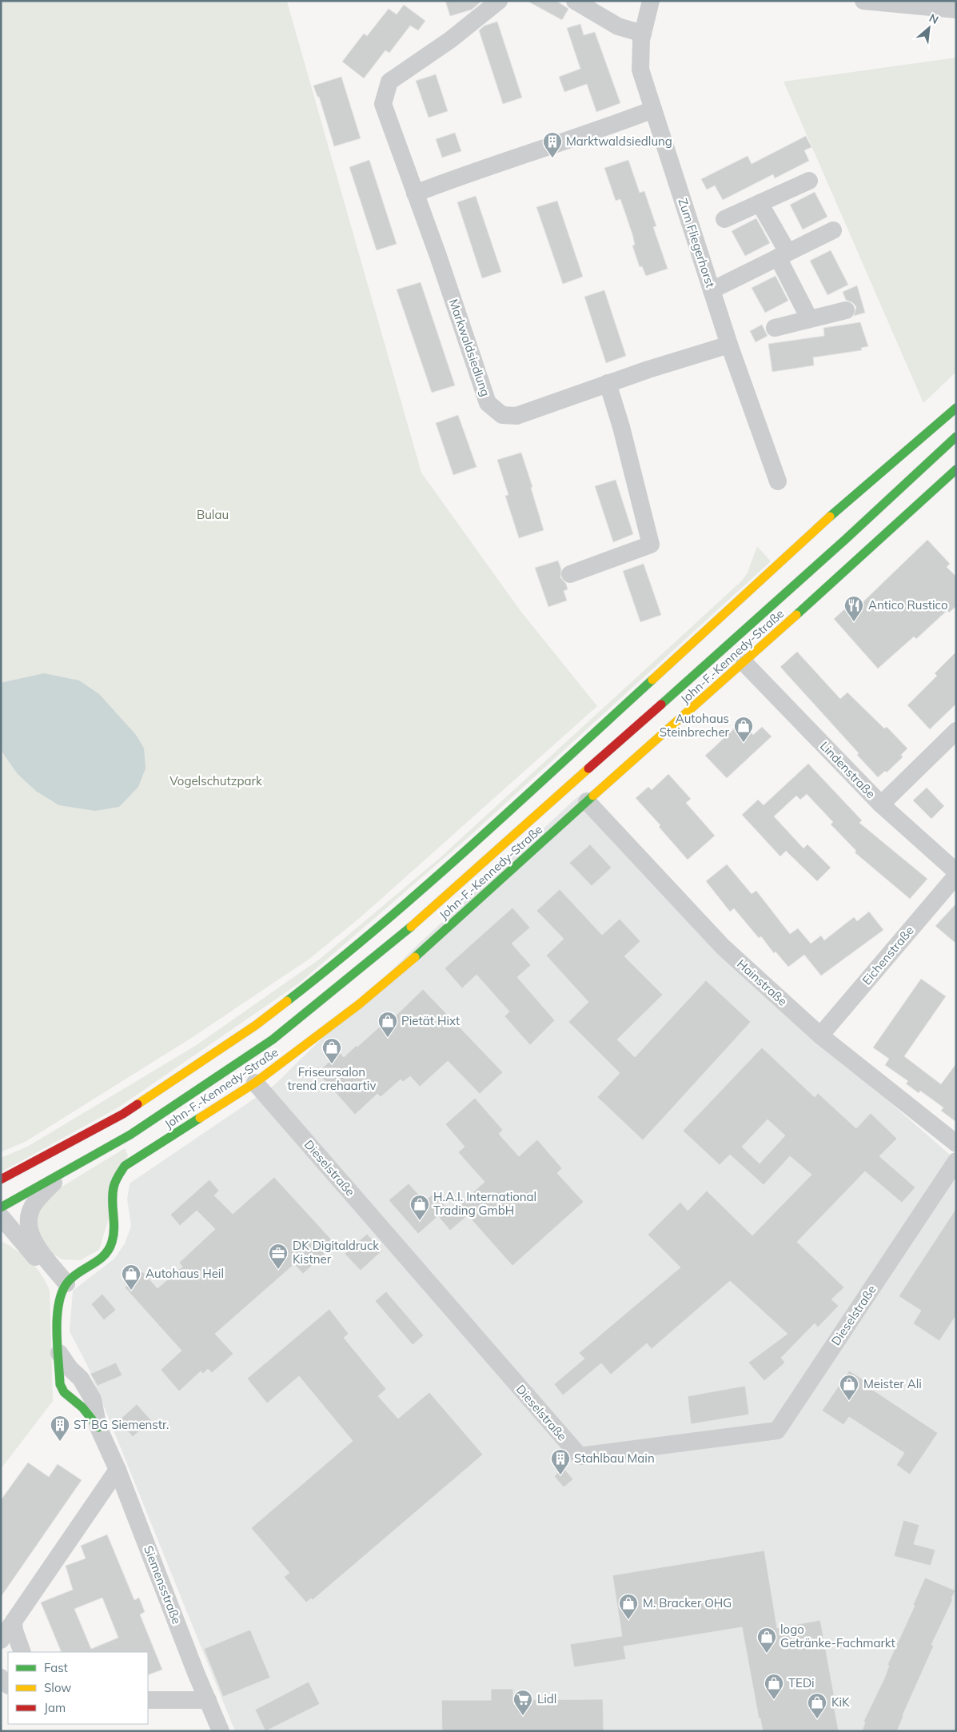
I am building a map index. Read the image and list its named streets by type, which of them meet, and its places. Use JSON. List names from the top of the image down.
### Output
{
  "streets": {
    "main road": ["John-F.-Kennedy-Straße", "Siemensstraße"],
    "street": [
      "Zum Fliegerhorst",
      "Markwaldsiedlung",
      "Lindenstraße",
      "Eichenstraße",
      "Hainstraße",
      "Dieselstraße"
    ]
  },
  "crossings": [
    ["Zum Fliegerhorst", "Markwaldsiedlung"],
    ["John-F.-Kennedy-Straße", "Lindenstraße"],
    ["John-F.-Kennedy-Straße", "Hainstraße"],
    ["John-F.-Kennedy-Straße", "Dieselstraße"],
    ["John-F.-Kennedy-Straße", "Siemensstraße"],
    ["Eichenstraße", "Hainstraße"]
  ],
  "parks": ["Bulau", "Vogelschutzpark"],
  "places": {
    "building": ["Marktwaldsiedlung", "ST BG Siemenstr.", "Stahlbau Main"],
    "restaurant": ["Antico Rustico"],
    "shop": [
      "Autohaus Steinbrecher",
      "Pietät Hixt",
      "Friseursalon trend crehaartiv",
      "H.A.I. International Trading GmbH",
      "Autohaus Heil",
      "Meister Ali",
      "M. Bracker OHG",
      "logo Getränke-Fachmarkt",
      "TEDi",
      "KiK"
    ],
    "office": ["DK Digitaldruck Kistner"],
    "supermarket": ["Lidl"]
  },
  "legend": ["Fast", "Slow", "Jam"],
  "north": "top right"
}
